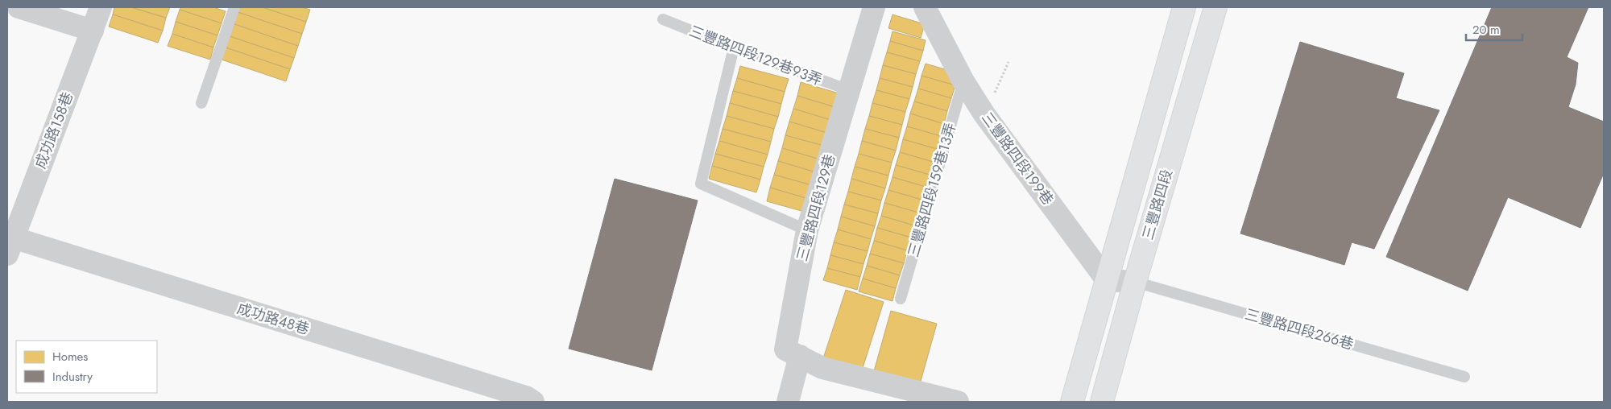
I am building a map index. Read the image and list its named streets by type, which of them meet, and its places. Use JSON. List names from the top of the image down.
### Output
{
  "streets": {
    "main road": ["三豐路四段"],
    "street": [
      "成功路158巷",
      "三豐路四段199巷",
      "三豐路四段129巷",
      "成功路48巷"
    ],
    "lane": ["三豐路四段129巷93弄", "三豐路四段159巷13弄", "三豐路四段266巷"]
  },
  "crossings": [
    ["三豐路四段129巷93弄", "三豐路四段129巷"],
    ["成功路158巷", "成功路48巷"],
    ["三豐路四段199巷", "三豐路四段159巷13弄"],
    ["三豐路四段199巷", "三豐路四段"],
    ["三豐路四段", "三豐路四段266巷"]
  ],
  "legend": ["Homes", "Industry"],
  "scale_bar": "20 m"
}
